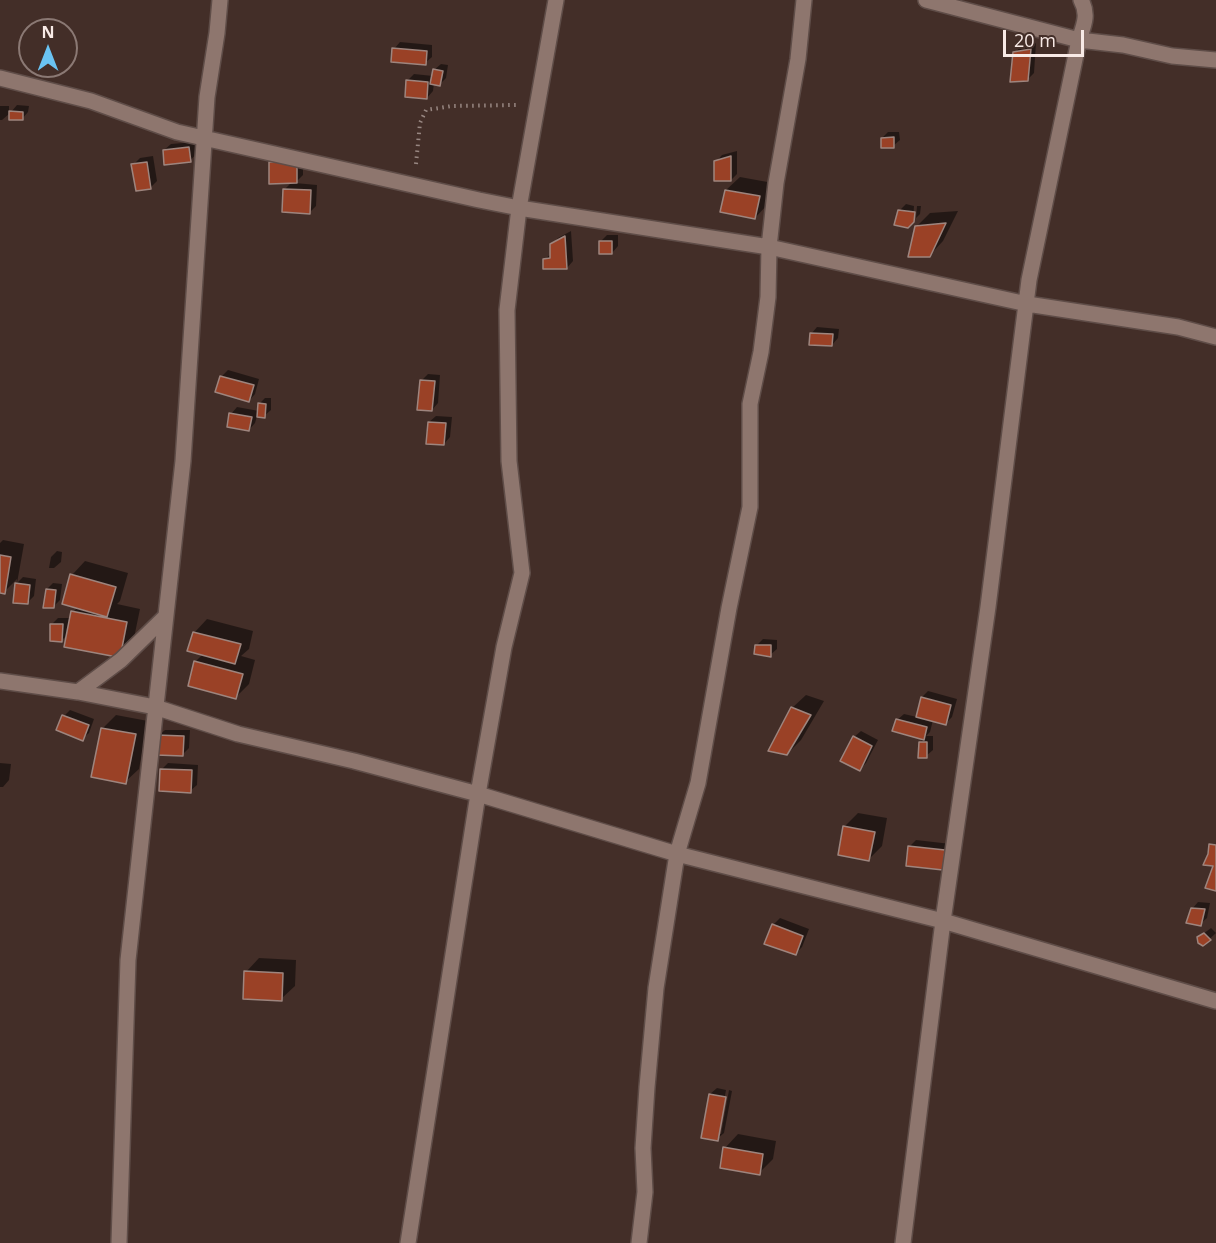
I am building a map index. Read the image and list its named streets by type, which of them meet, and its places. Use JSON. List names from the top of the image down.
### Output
{
  "scale_bar": "20 m",
  "north": "top"
}
